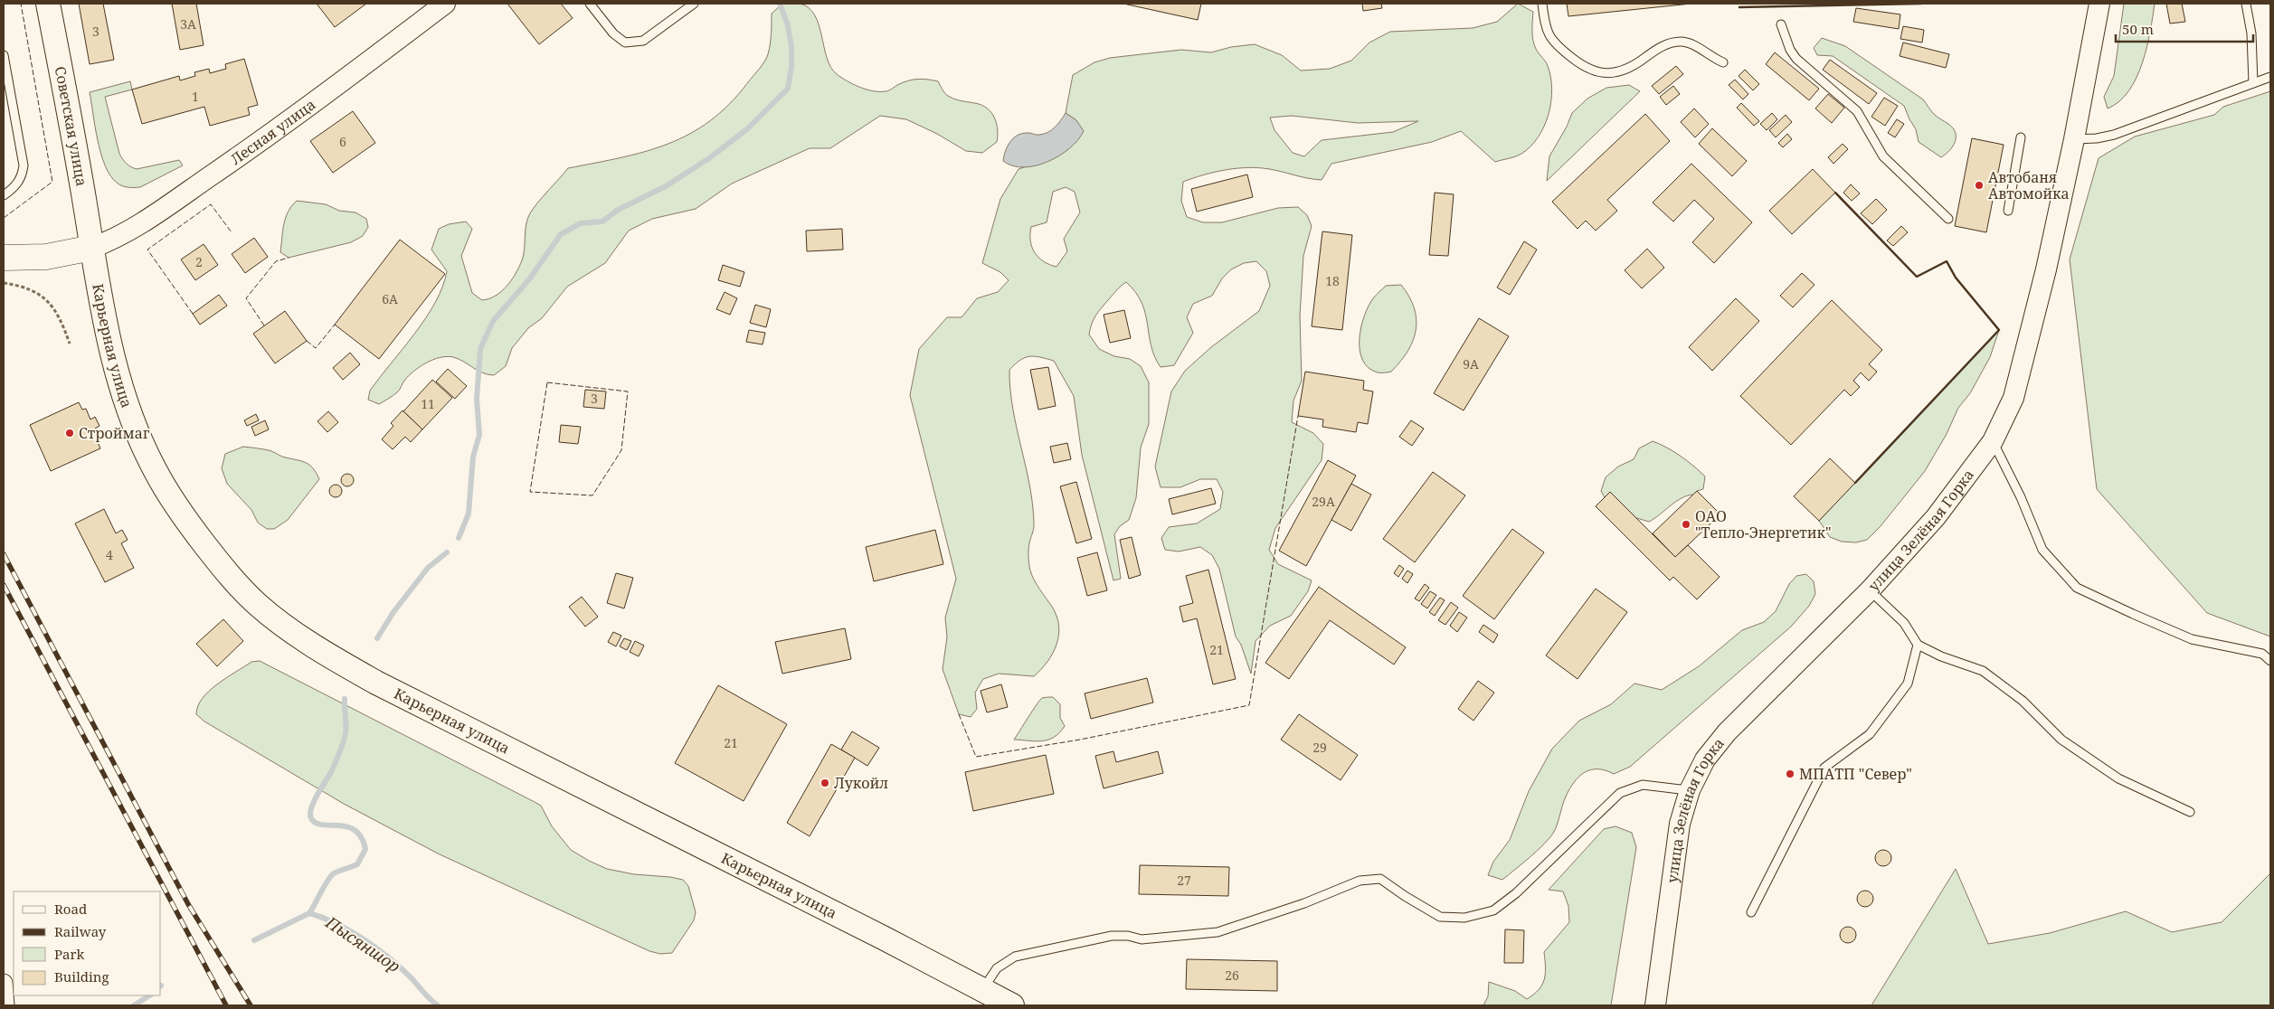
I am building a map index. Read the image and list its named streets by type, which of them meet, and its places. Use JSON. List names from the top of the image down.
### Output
{
  "streets": {
    "main road": ["Советская улица", "Карьерная улица"],
    "street": ["Лесная улица", "улица Зелёная Горка"]
  },
  "crossings": [
    ["Советская улица", "Лесная улица"],
    ["Советская улица", "Карьерная улица"],
    ["Лесная улица", "Карьерная улица"]
  ],
  "water": ["Пысяншор"],
  "places": [
    "Автобаня Автомойка",
    "Строймаг",
    "ОАО \"Тепло-Энергетик\"",
    "МПАТП \"Север\"",
    "Лукойл"
  ],
  "house_numbers": [
    "3А",
    "3",
    "1",
    "6",
    "2",
    "18",
    "6А",
    "9А",
    "3",
    "11",
    "29А",
    "4",
    "21",
    "21",
    "29",
    "27",
    "26"
  ],
  "legend": [
    "Road",
    "Railway",
    "Park",
    "Building"
  ],
  "scale_bar": "50 m"
}
